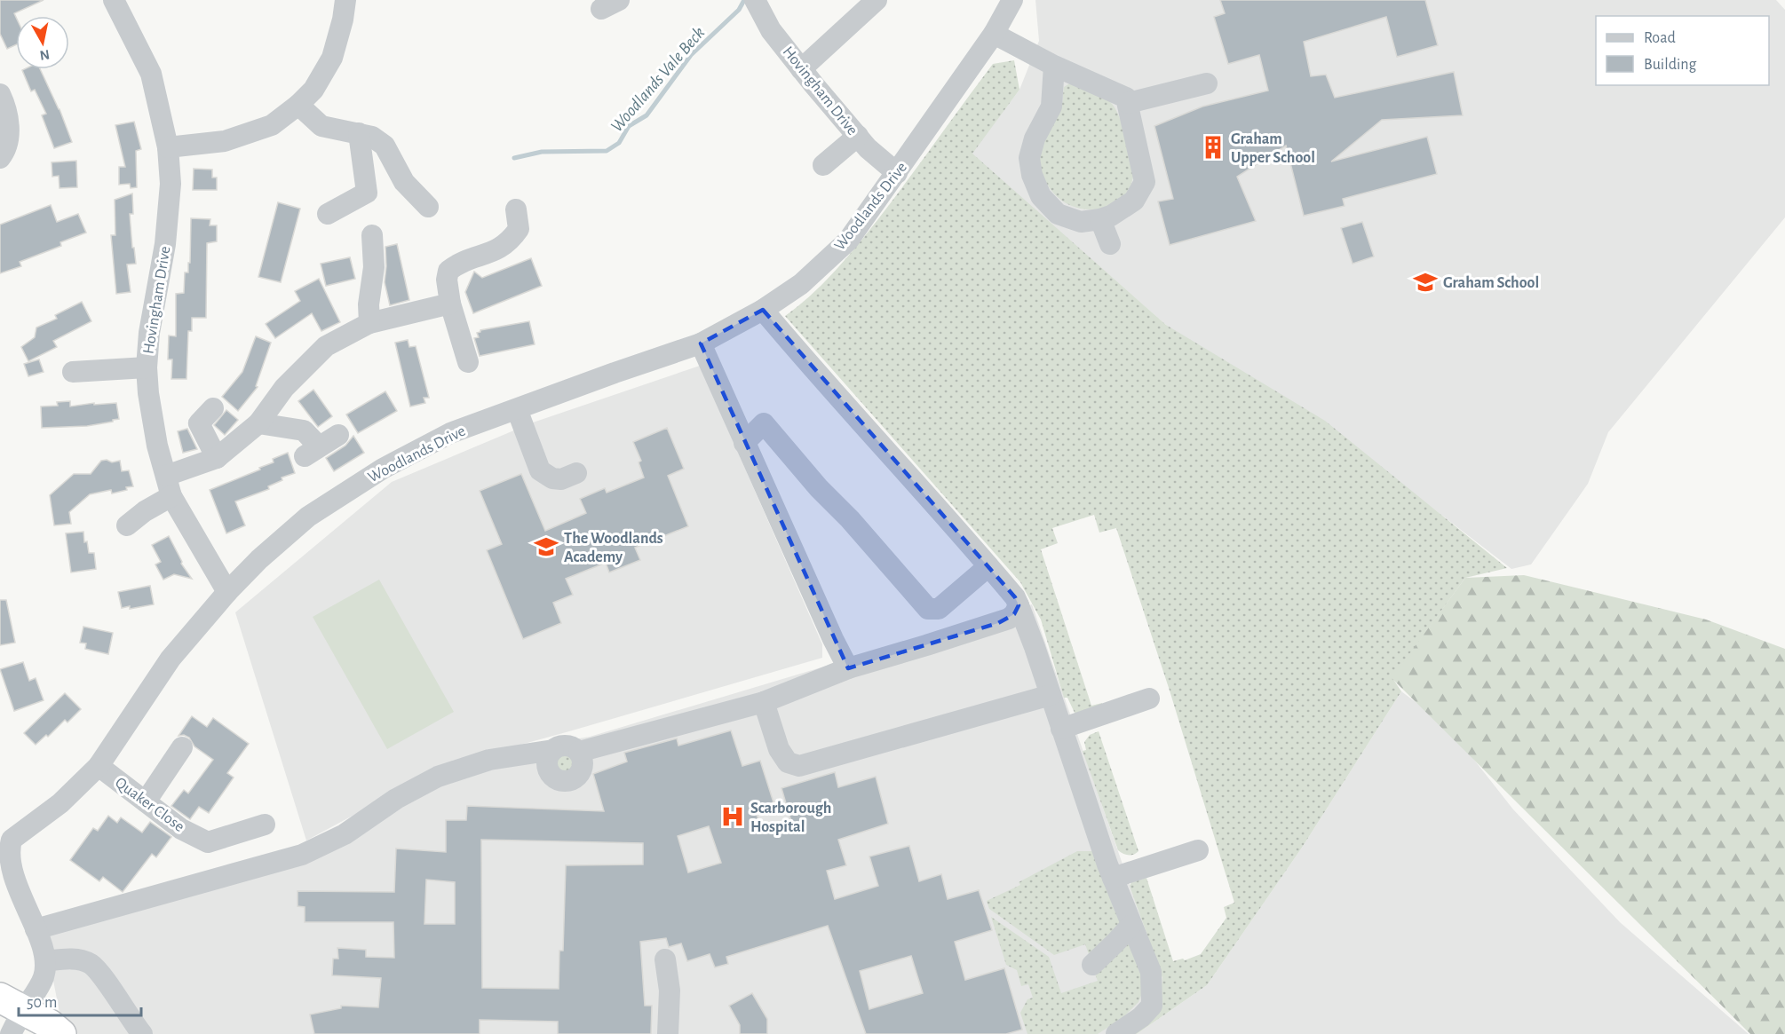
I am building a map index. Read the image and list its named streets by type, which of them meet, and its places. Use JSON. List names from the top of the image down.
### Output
{
  "streets": {
    "street": ["Hovingham Drive", "Woodlands Drive", "Quaker Close"]
  },
  "crossings": [
    ["Hovingham Drive", "Woodlands Drive"],
    ["Woodlands Drive", "Quaker Close"]
  ],
  "water": ["Woodlands Vale Beck"],
  "places": {
    "building": ["Graham Upper School"],
    "school or university": ["Graham School", "The Woodlands Academy"],
    "hospital": ["Scarborough Hospital"]
  },
  "legend": ["Road", "Building"],
  "scale_bar": "50 m",
  "north": "bottom"
}
